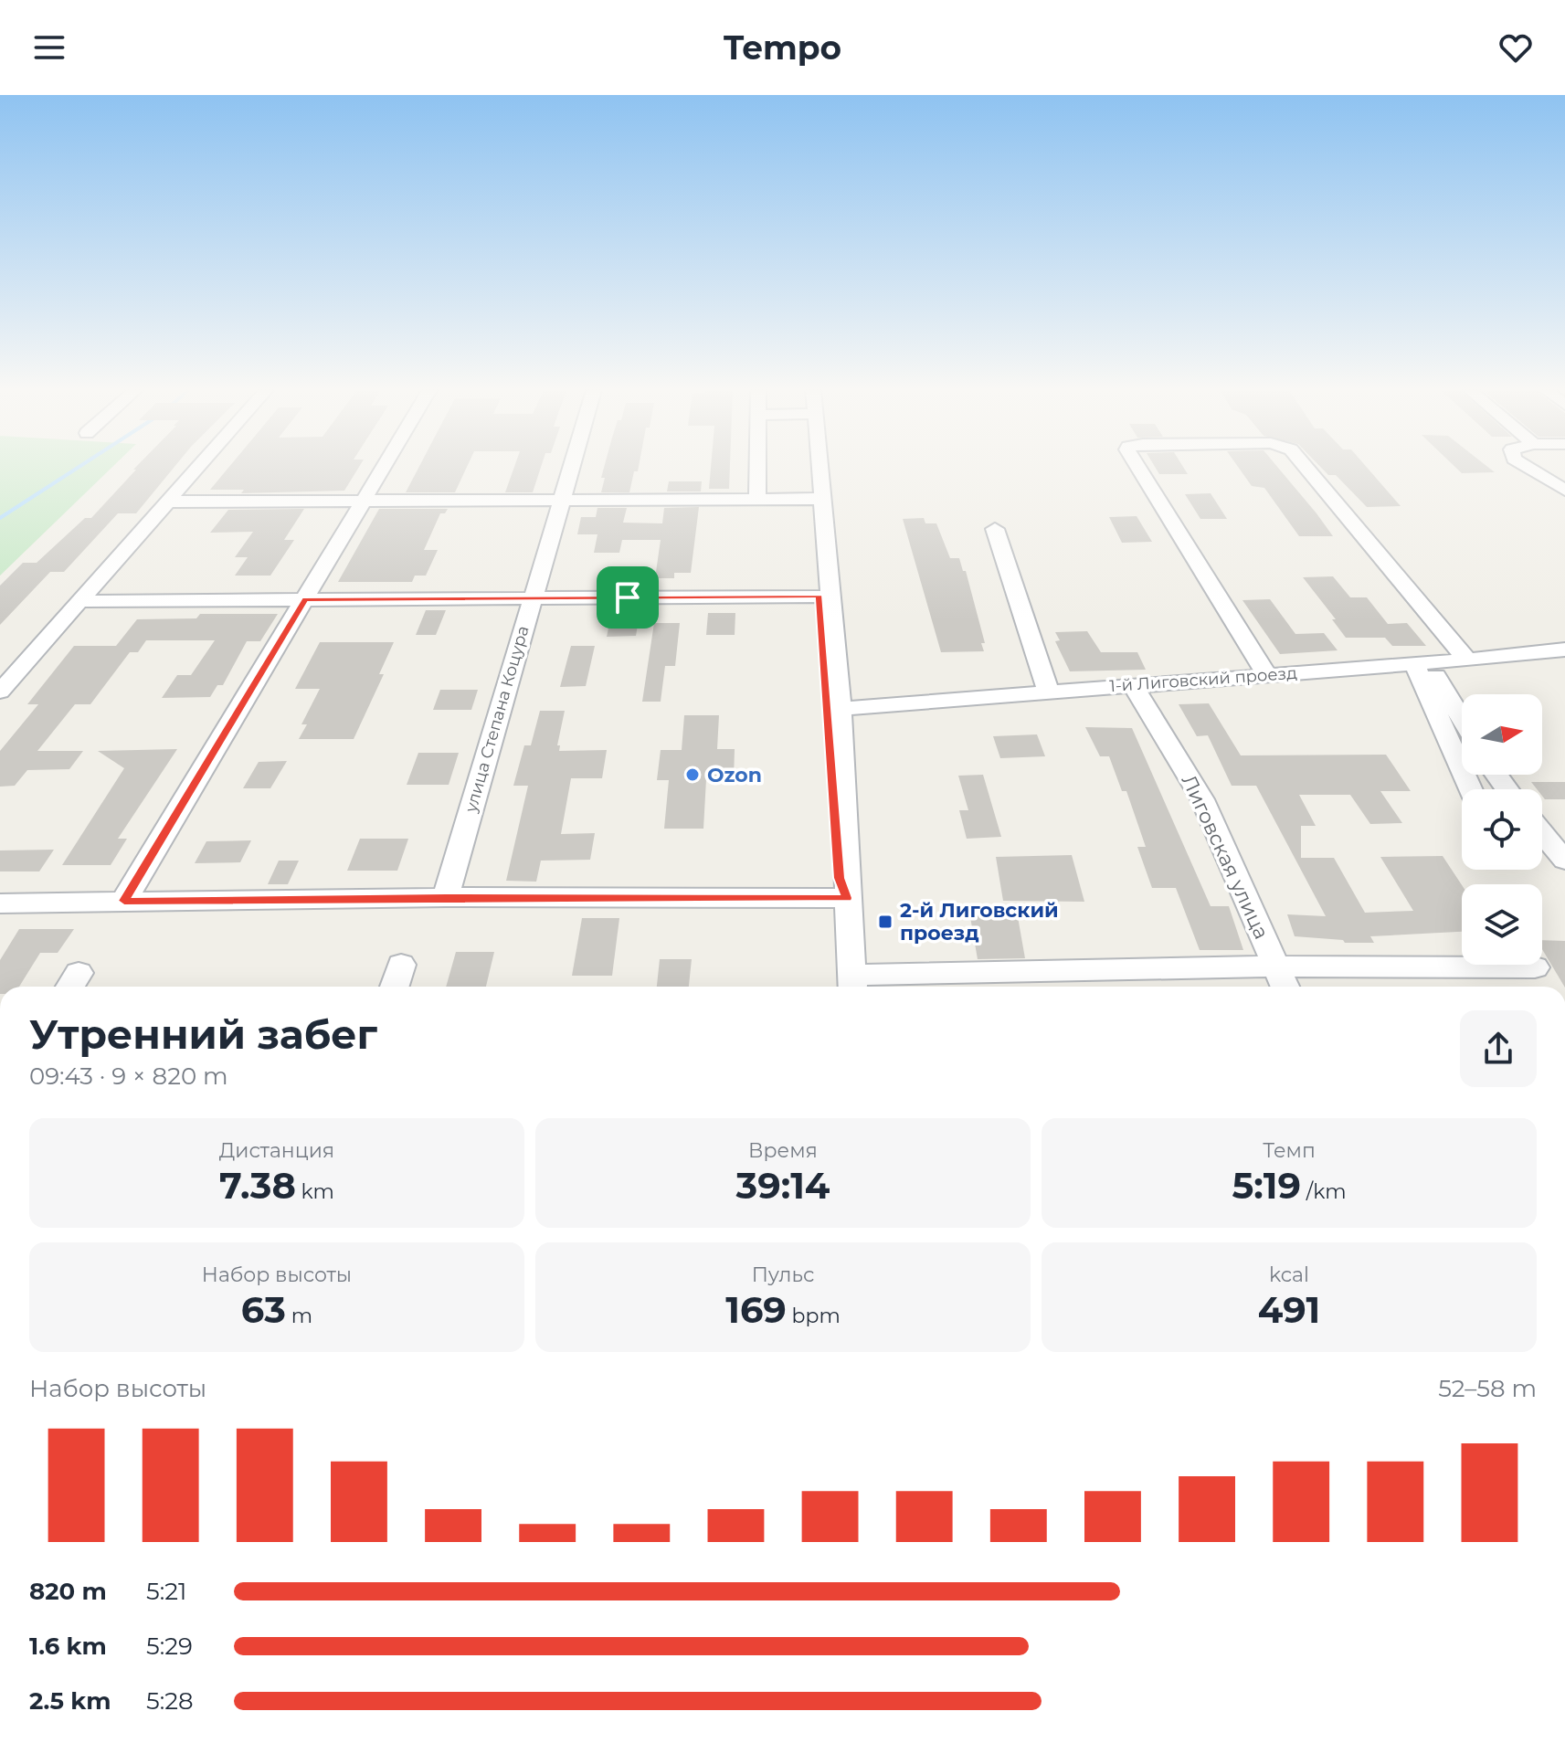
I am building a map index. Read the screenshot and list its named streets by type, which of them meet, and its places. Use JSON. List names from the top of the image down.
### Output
{
  "streets": {
    "street": ["1-й Лиговский проезд", "улица Степана Коцура", "Лиговская улица"]
  },
  "crossings": [
    ["1-й Лиговский проезд", "Лиговская улица"]
  ],
  "places": {
    "other": ["Ozon"],
    "transit": ["2-й Лиговский проезд"]
  },
  "north": "right",
  "page": {
    "header": "Tempo",
    "heading": ["Утренний забег", "09:43 · 9 × 820 m"],
    "stats": [
      ["Дистанция", "7.38 km"],
      ["Время", "39:14"],
      ["Темп", "5:19 /km"],
      ["Набор высоты", "63 m"],
      ["Пульс", "169 bpm"],
      ["kcal", "491"]
    ],
    "chart": ["Набор высоты", "52–58 m"],
    "list": [
      {
        "name": "820 m",
        "note": "5:21"
      },
      {
        "name": "1.6 km",
        "note": "5:29"
      },
      {
        "name": "2.5 km",
        "note": "5:28"
      }
    ]
  }
}
